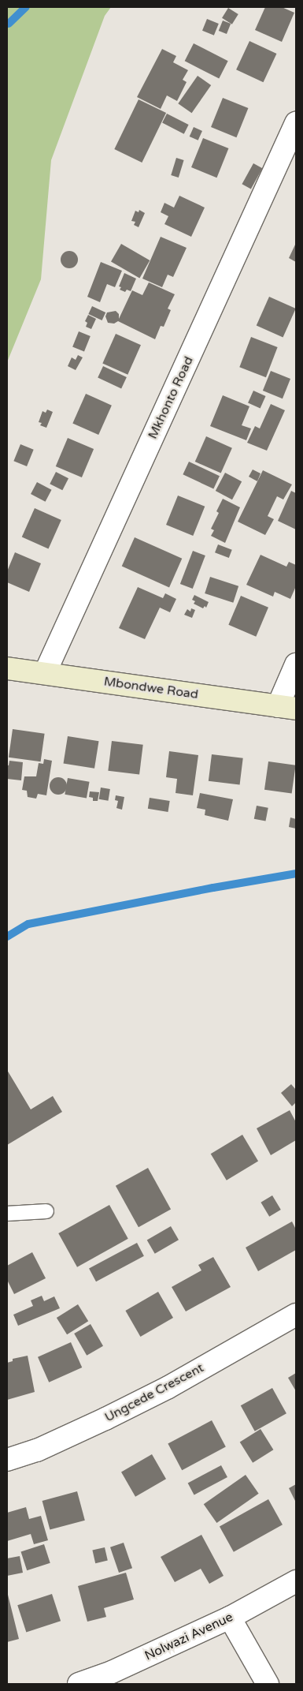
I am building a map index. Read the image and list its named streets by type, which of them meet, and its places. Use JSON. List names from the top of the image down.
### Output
{
  "streets": {
    "street": [
      "Mkhonto Road",
      "Mbondwe Road",
      "Ungcede Crescent",
      "Nolwazi Avenue"
    ]
  },
  "crossings": [
    ["Mkhonto Road", "Mbondwe Road"]
  ]
}
